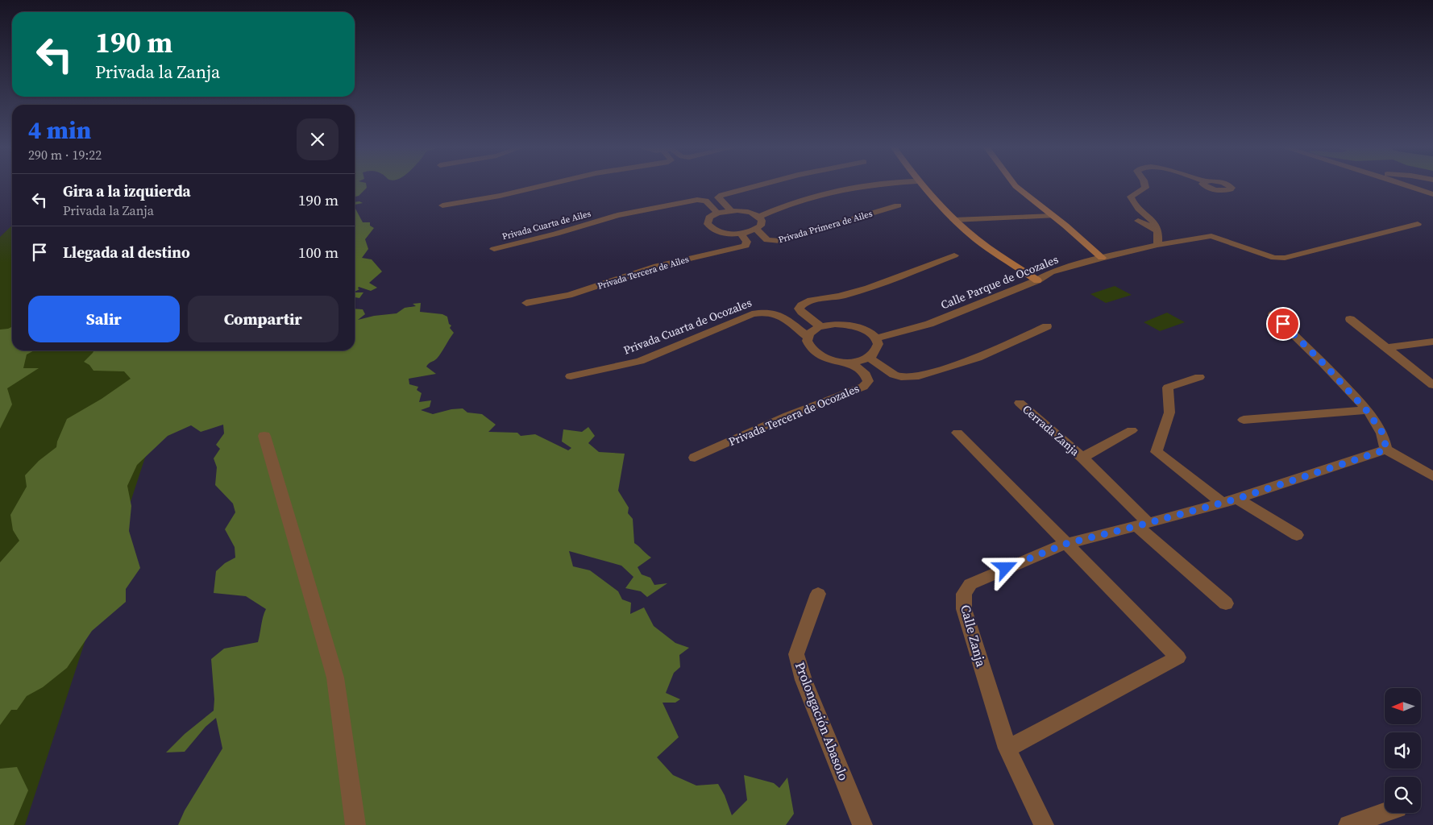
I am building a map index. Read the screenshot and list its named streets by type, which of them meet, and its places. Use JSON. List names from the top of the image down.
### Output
{
  "streets": {
    "street": [
      "Privada Cuarta de Ailes",
      "Privada Primera de Ailes",
      "Privada Tercera de Ailes",
      "Calle Parque de Ocozales",
      "Privada Cuarta de Ocozales",
      "Privada Tercera de Ocozales",
      "Cerrada Zanja",
      "Calle Zanja",
      "Prolongación Abasolo"
    ]
  },
  "crossings": [
    ["Cerrada Zanja", "Calle Zanja"]
  ],
  "north": "left",
  "page": {
    "turn": ["190 m", "Privada la Zanja"],
    "heading": ["4 min", "290 m · 19:22"],
    "list": [
      {
        "name": "Gira a la izquierda",
        "note": "Privada la Zanja",
        "value": "190 m"
      },
      {
        "name": "Llegada al destino",
        "value": "100 m"
      }
    ],
    "buttons": ["Salir", "Compartir"]
  }
}
